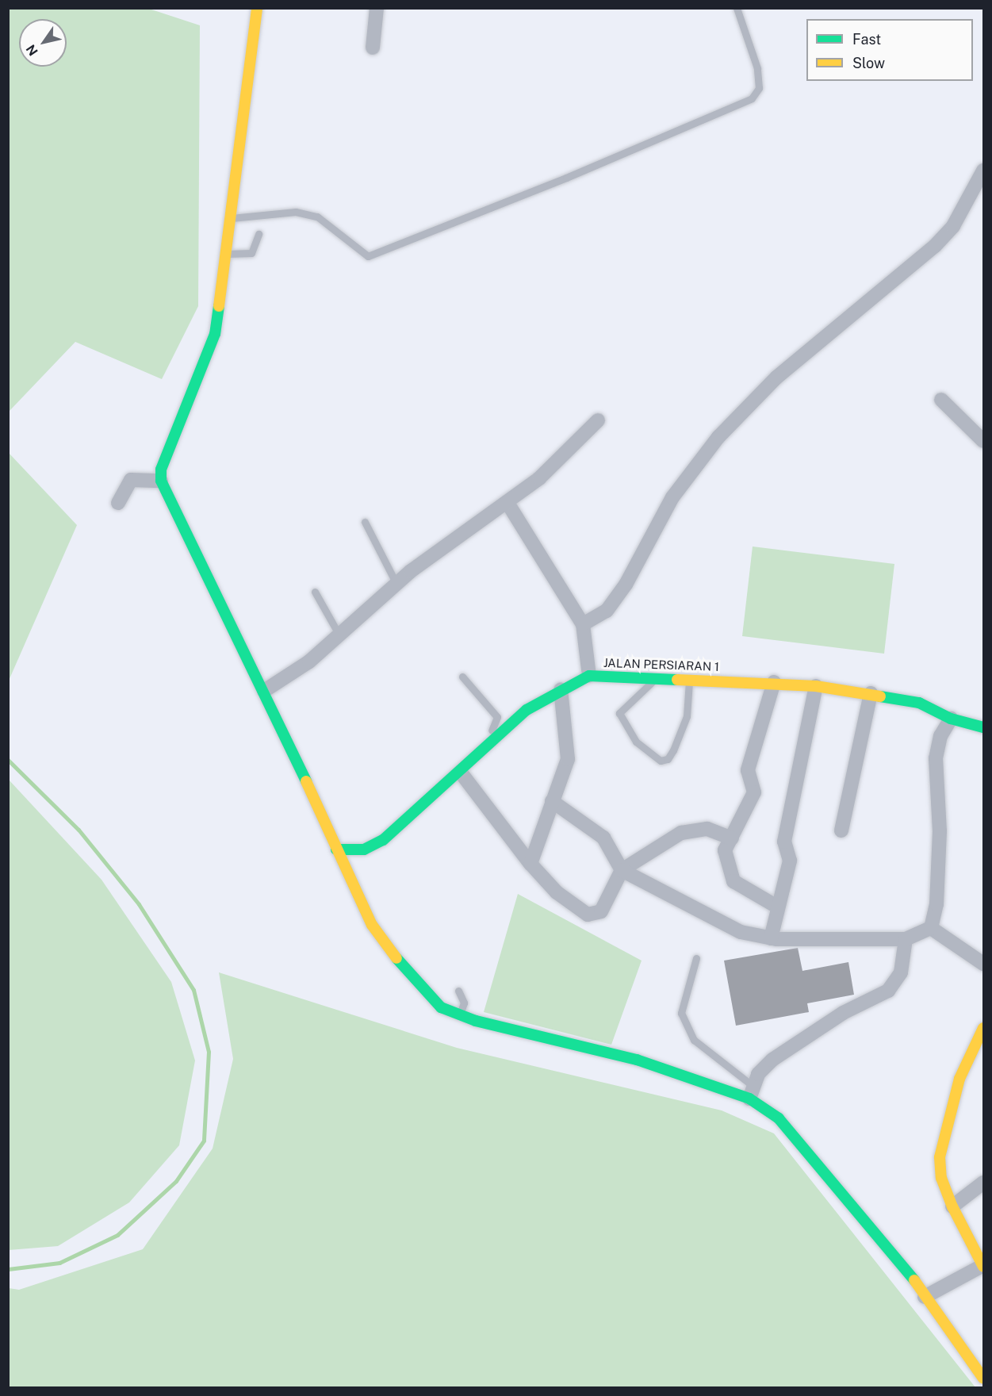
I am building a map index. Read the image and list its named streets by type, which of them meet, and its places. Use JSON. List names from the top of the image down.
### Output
{
  "streets": {
    "street": ["JALAN PERSIARAN 1"]
  },
  "legend": ["Fast", "Slow"],
  "north": "bottom left"
}
